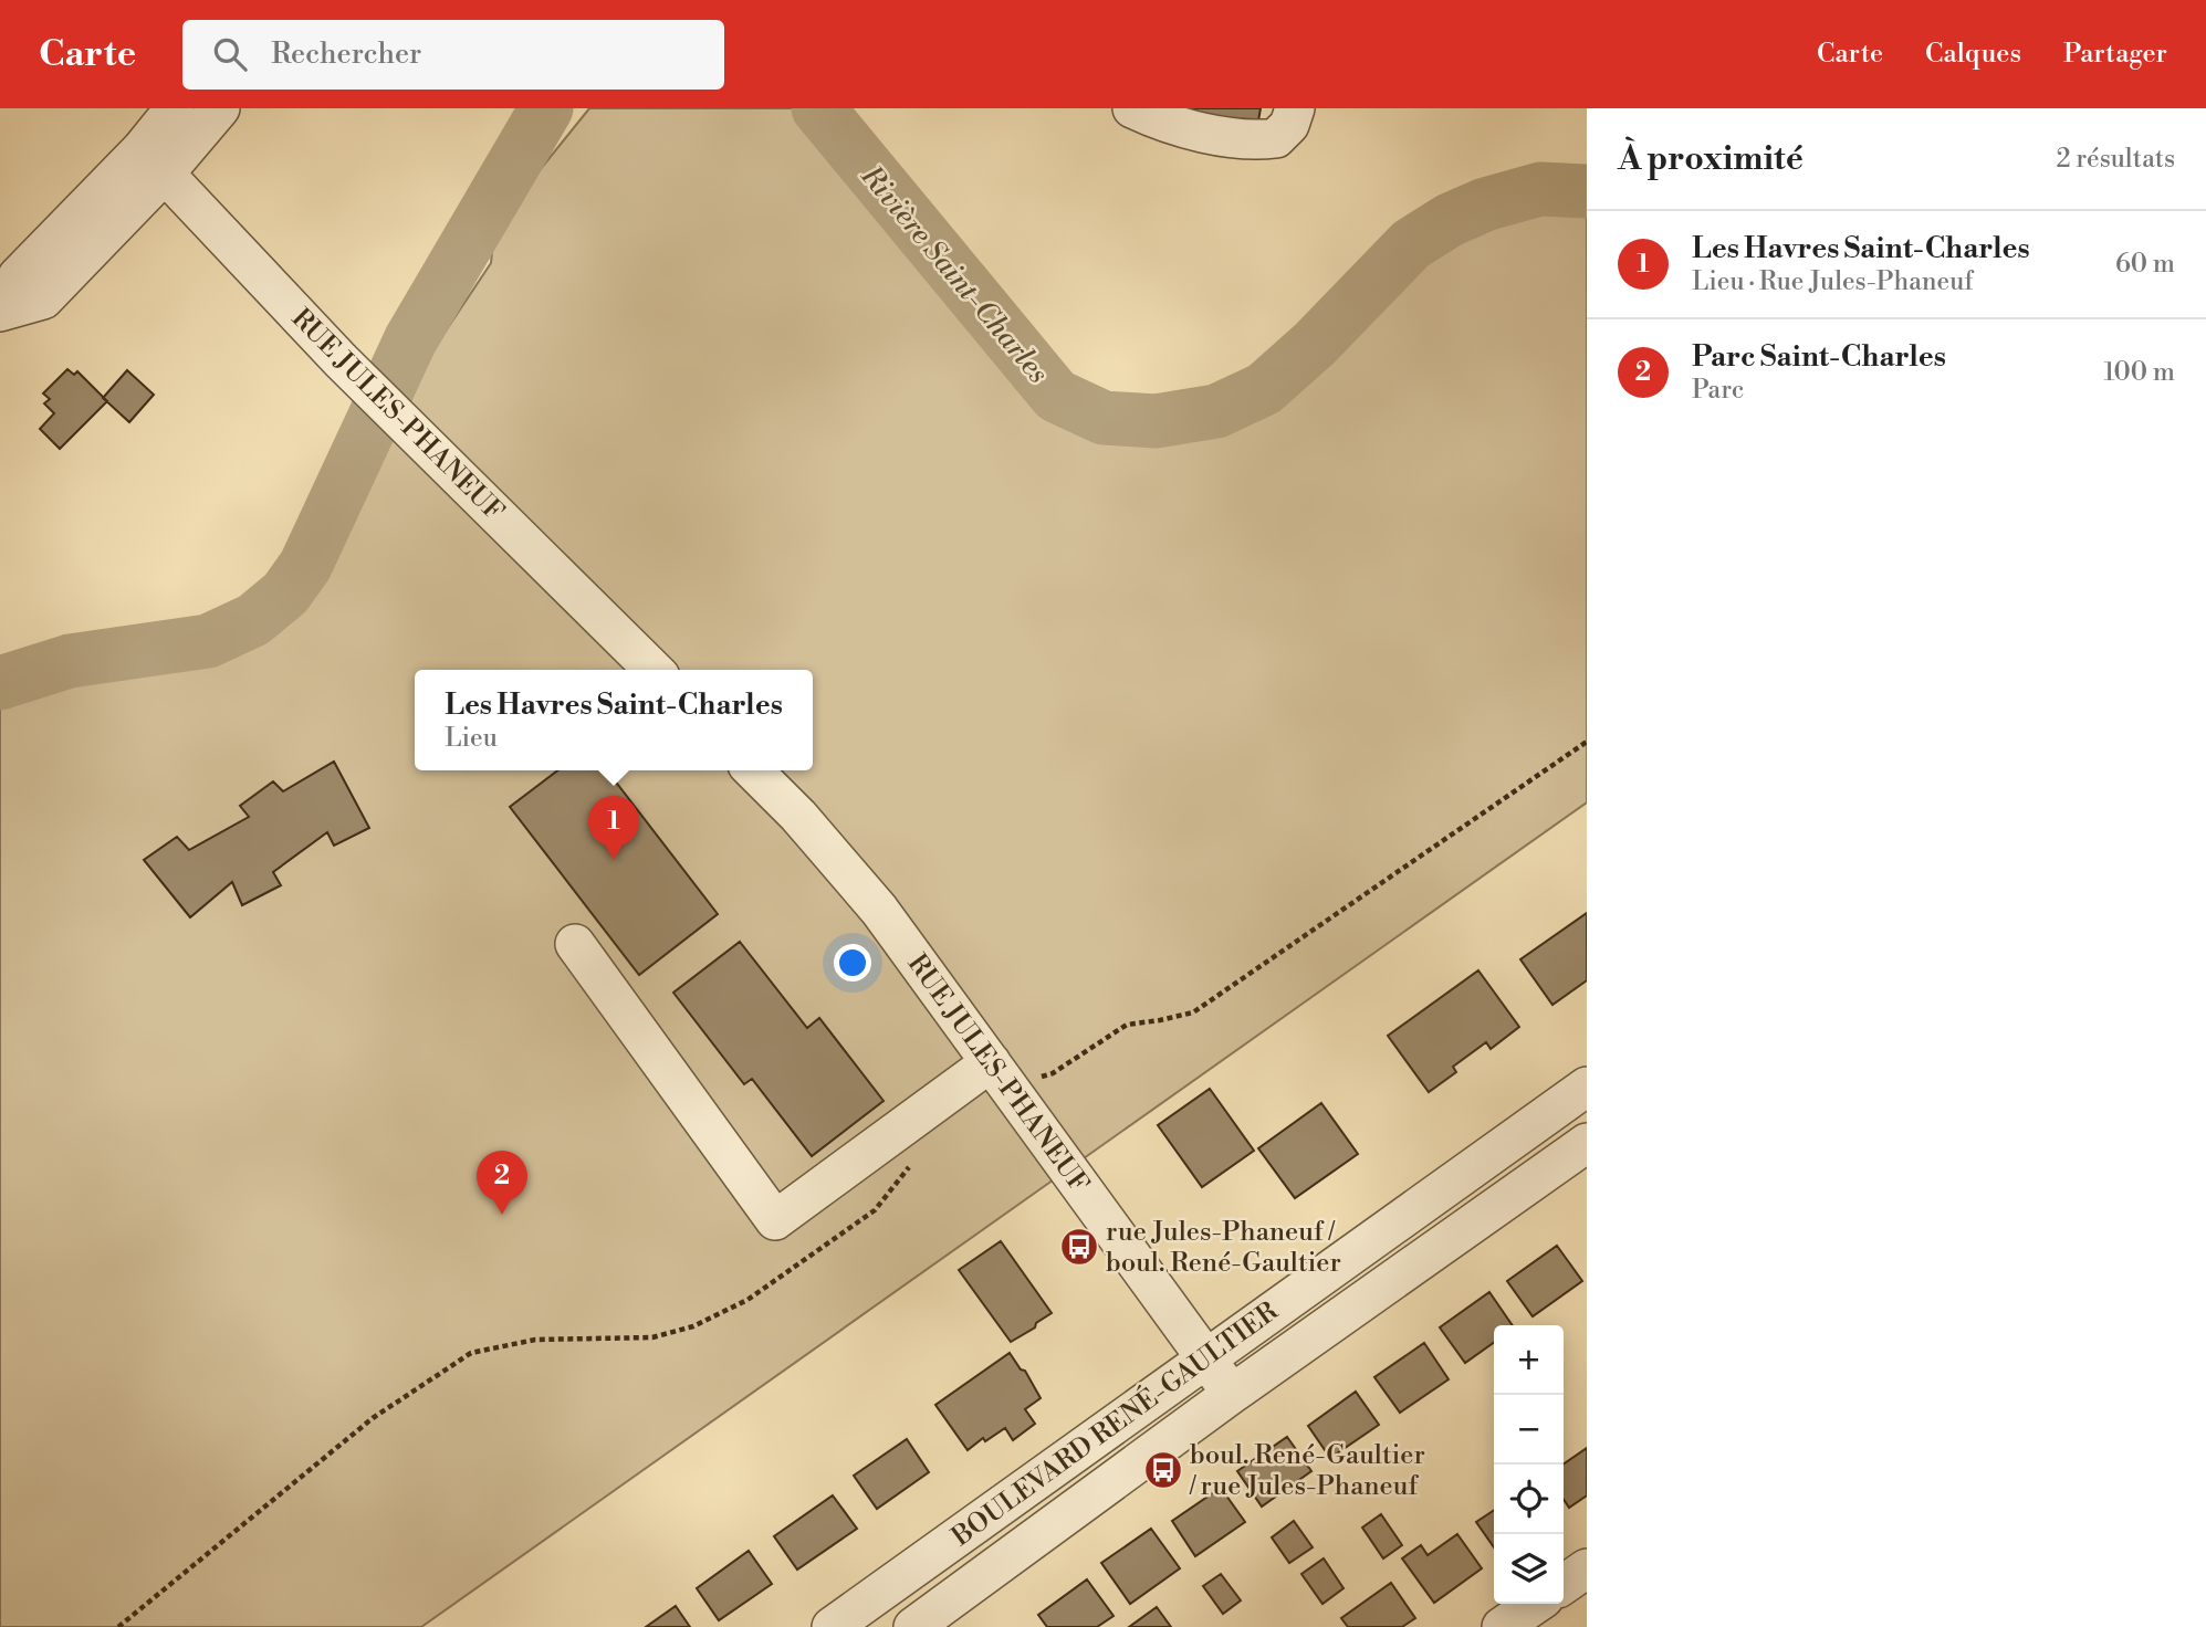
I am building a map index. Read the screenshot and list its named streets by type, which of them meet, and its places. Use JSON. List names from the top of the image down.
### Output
{
  "streets": {
    "street": ["RUE JULES-PHANEUF", "BOULEVARD RENÉ-GAULTIER"]
  },
  "crossings": [
    ["RUE JULES-PHANEUF", "BOULEVARD RENÉ-GAULTIER"]
  ],
  "water": ["Rivière Saint-Charles"],
  "places": {
    "bus stop": ["rue Jules-Phaneuf / boul. René-Gaultier", "boul. René-Gaultier / rue Jules-Phaneuf"]
  },
  "page": {
    "header": "Carte",
    "search": "Rechercher",
    "nav": ["Carte", "Calques", "Partager"],
    "heading": ["À proximité", "2 résultats"],
    "list": [
      {
        "mark": "1",
        "name": "Les Havres Saint-Charles",
        "note": "Lieu · Rue Jules-Phaneuf",
        "value": "60 m"
      },
      {
        "mark": "2",
        "name": "Parc Saint-Charles",
        "note": "Parc",
        "value": "100 m"
      }
    ],
    "popup": ["Les Havres Saint-Charles", "Lieu"],
    "pins": ["1", "2"],
    "map_buttons": ["+", "−"]
  }
}
